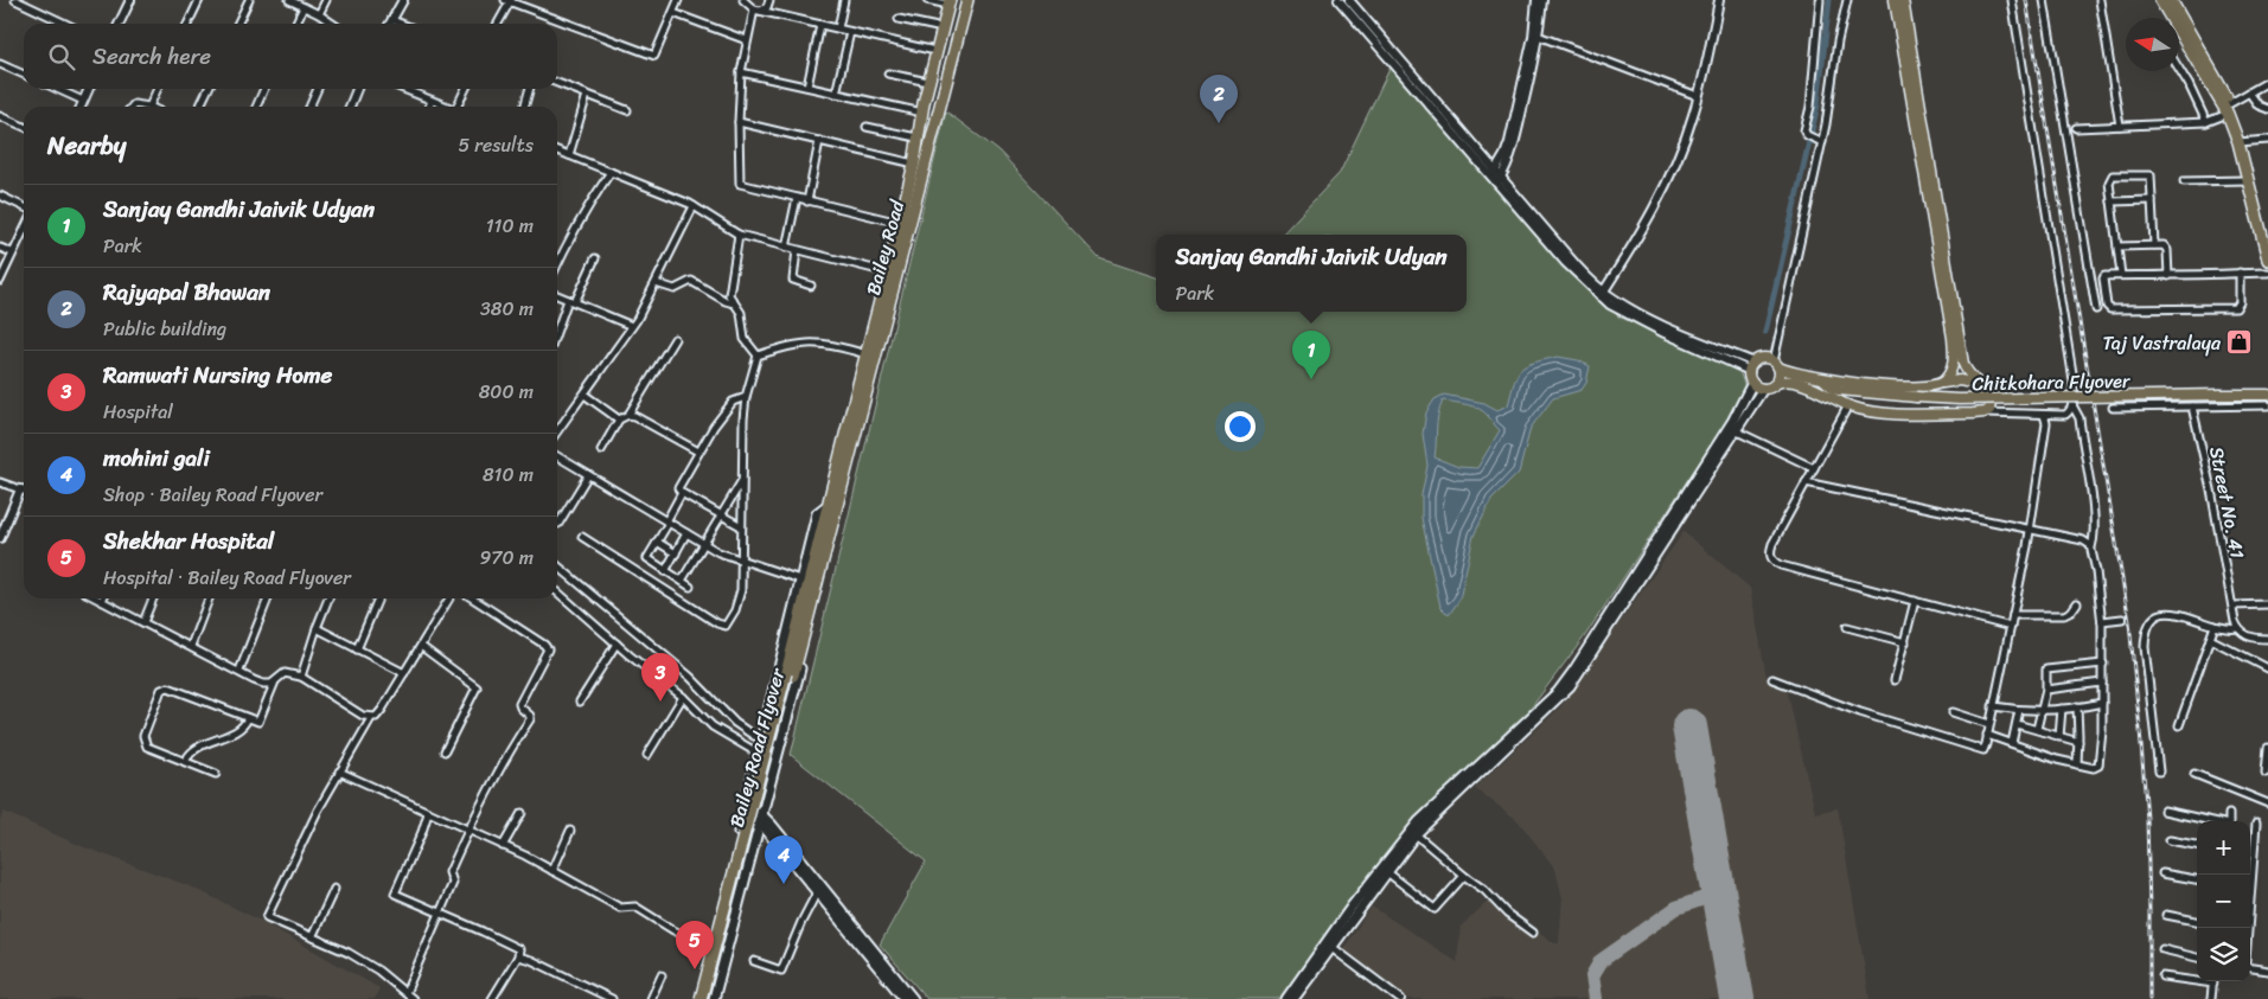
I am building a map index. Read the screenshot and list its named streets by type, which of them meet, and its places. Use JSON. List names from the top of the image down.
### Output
{
  "streets": {
    "highway": ["Bailey Road", "Bailey Road Flyover"],
    "main road": ["Chitkohara Flyover"],
    "street": ["Street No. 41"]
  },
  "crossings": [
    ["Bailey Road", "Bailey Road Flyover"]
  ],
  "places": {
    "shop": ["Taj Vastralaya"]
  },
  "north": "left",
  "page": {
    "search": "Search here",
    "pins": [
      "2",
      "1",
      "3",
      "4",
      "5"
    ],
    "heading": ["Nearby", "5 results"],
    "list": [
      {
        "mark": "1",
        "name": "Sanjay Gandhi Jaivik Udyan",
        "note": "Park",
        "value": "110 m"
      },
      {
        "mark": "2",
        "name": "Rajyapal Bhawan",
        "note": "Public building",
        "value": "380 m"
      },
      {
        "mark": "3",
        "name": "Ramwati Nursing Home",
        "note": "Hospital",
        "value": "800 m"
      },
      {
        "mark": "4",
        "name": "mohini gali",
        "note": "Shop · Bailey Road Flyover",
        "value": "810 m"
      },
      {
        "mark": "5",
        "name": "Shekhar Hospital",
        "note": "Hospital · Bailey Road Flyover",
        "value": "970 m"
      }
    ],
    "popup": ["Sanjay Gandhi Jaivik Udyan", "Park"],
    "map_buttons": ["+", "−"]
  }
}
